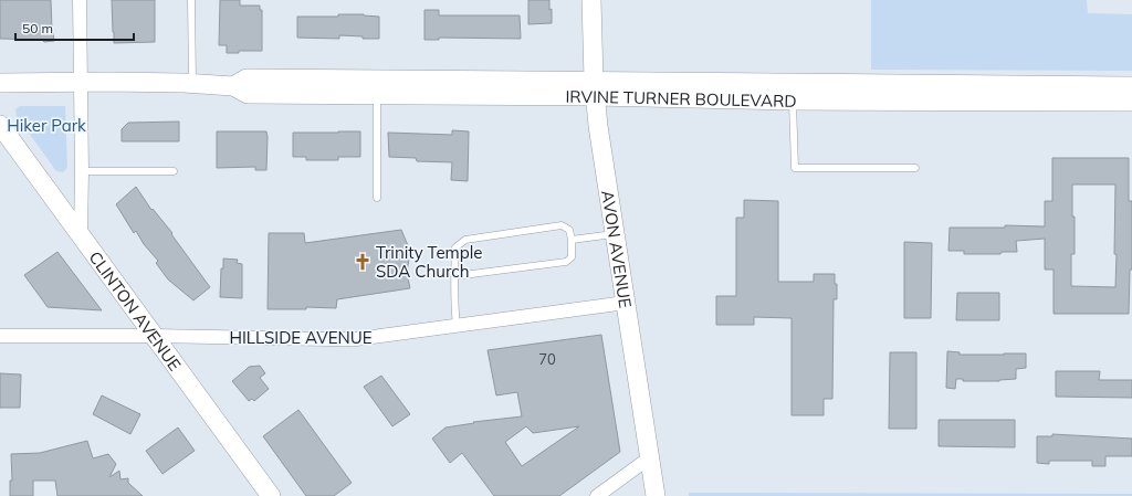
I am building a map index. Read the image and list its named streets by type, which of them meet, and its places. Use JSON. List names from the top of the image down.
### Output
{
  "streets": {
    "main road": ["IRVINE TURNER BOULEVARD", "AVON AVENUE", "CLINTON AVENUE"],
    "street": ["HILLSIDE AVENUE"]
  },
  "crossings": [
    ["IRVINE TURNER BOULEVARD", "AVON AVENUE"],
    ["AVON AVENUE", "HILLSIDE AVENUE"],
    ["CLINTON AVENUE", "HILLSIDE AVENUE"]
  ],
  "parks": ["Hiker Park"],
  "places": {
    "church": ["Trinity Temple SDA Church"]
  },
  "house_numbers": ["70"],
  "scale_bar": "50 m"
}
